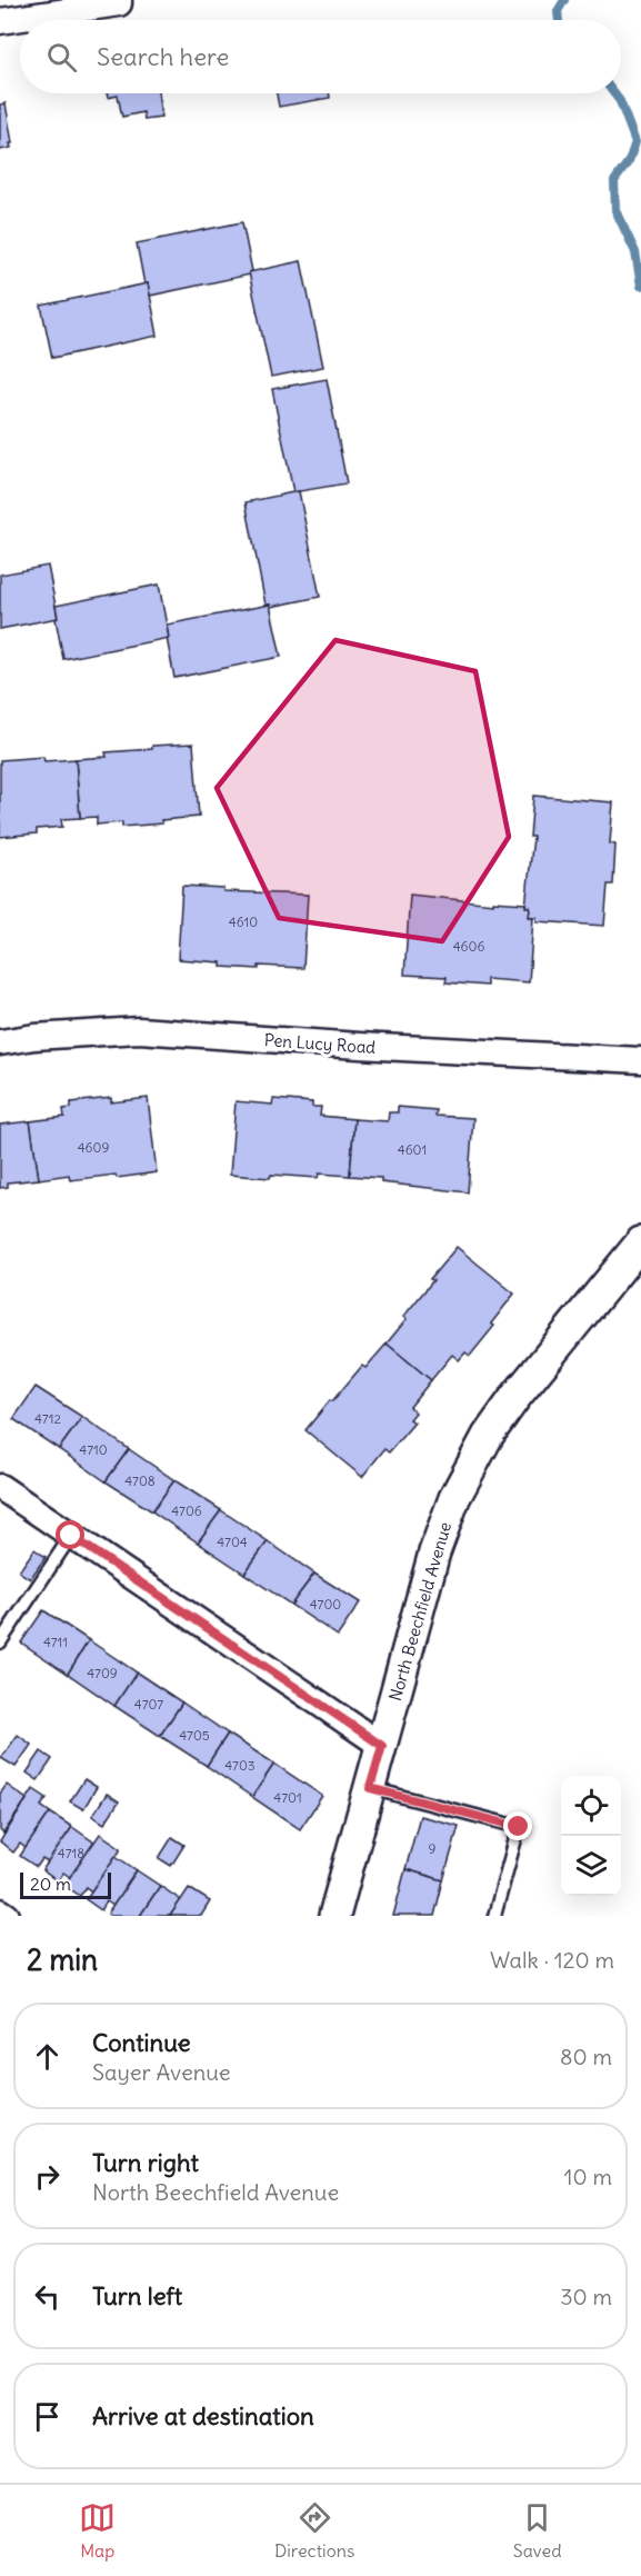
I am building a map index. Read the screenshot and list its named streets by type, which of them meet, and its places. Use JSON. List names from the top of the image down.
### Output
{
  "streets": {
    "street": ["Pen Lucy Road", "North Beechfield Avenue"]
  },
  "house_numbers": [
    "4610",
    "4606",
    "4609",
    "4601",
    "4712",
    "4710",
    "4708",
    "4706",
    "4704",
    "4700",
    "4711",
    "4709",
    "4707",
    "4705",
    "4703",
    "4701",
    "9",
    "4718"
  ],
  "scale_bar": "20 m",
  "page": {
    "search": "Search here",
    "scale": "20 m",
    "heading": ["2 min", "Walk · 120 m"],
    "list": [
      ["Continue", "Sayer Avenue", "80 m"],
      ["Turn right", "North Beechfield Avenue", "10 m"],
      ["Turn left", "30 m"],
      "Arrive at destination"
    ],
    "nav": ["Map", "Directions", "Saved"]
  }
}
